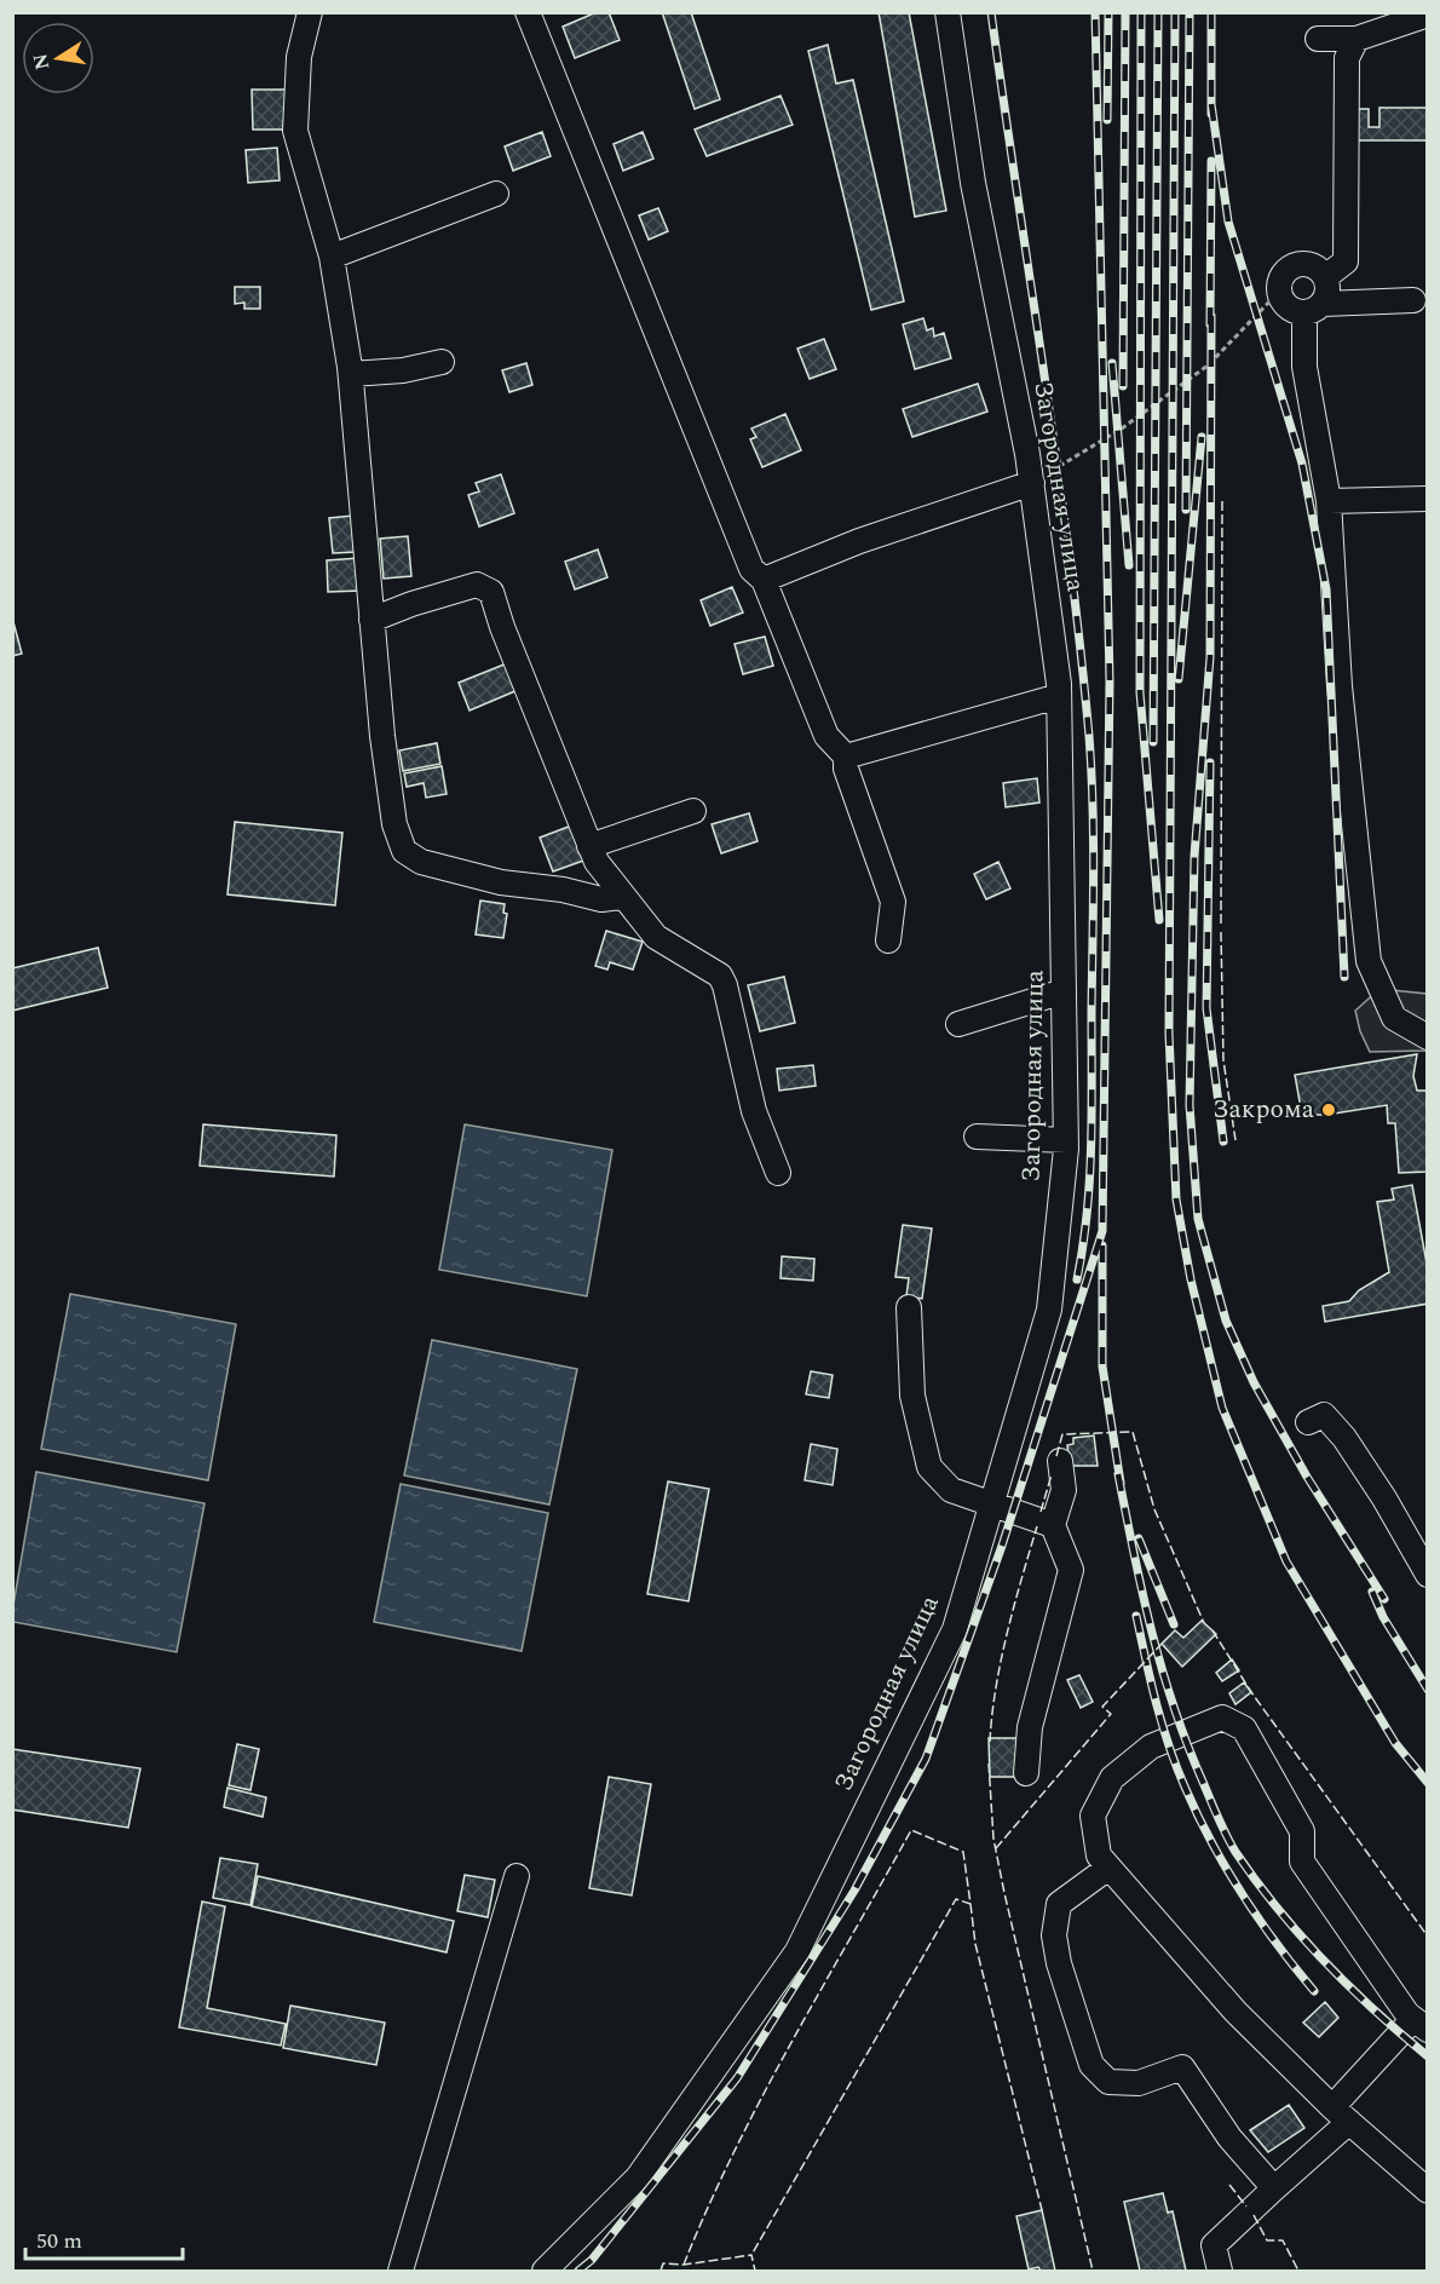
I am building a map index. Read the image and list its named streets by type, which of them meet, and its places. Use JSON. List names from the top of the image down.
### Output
{
  "streets": {
    "street": ["Загородная улица"]
  },
  "places": ["Закрома"],
  "scale_bar": "50 m",
  "north": "left"
}
